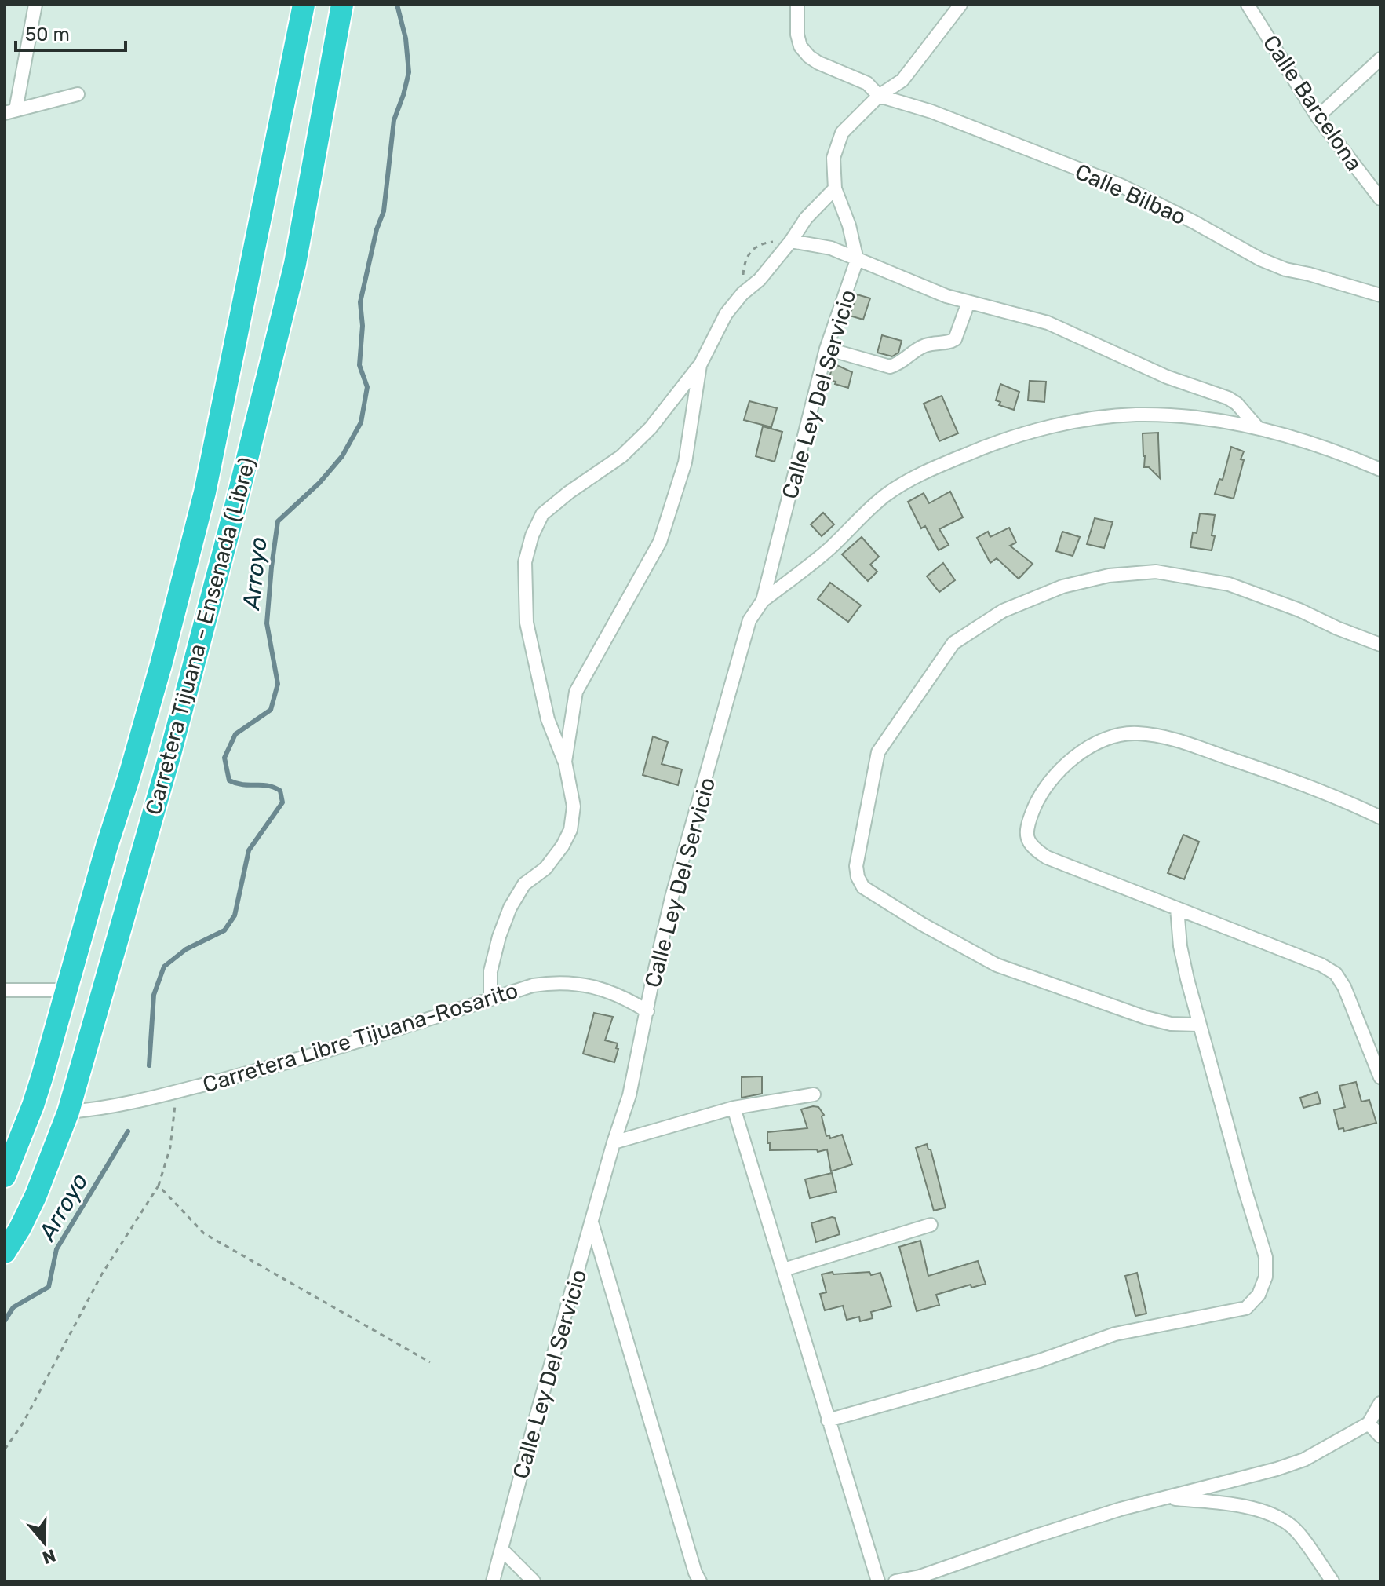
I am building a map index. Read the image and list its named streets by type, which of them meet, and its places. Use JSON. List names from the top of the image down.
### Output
{
  "streets": {
    "highway": ["Carretera Tijuana - Ensenada (Libre)"],
    "street": [
      "Calle Barcelona",
      "Calle Bilbao",
      "Calle Ley Del Servicio",
      "Carretera Libre Tijuana-Rosarito"
    ]
  },
  "crossings": [
    ["Calle Bilbao", "Calle Ley Del Servicio"],
    ["Calle Ley Del Servicio", "Carretera Libre Tijuana-Rosarito"],
    ["Carretera Tijuana - Ensenada (Libre)", "Carretera Libre Tijuana-Rosarito"]
  ],
  "water": ["Arroyo"],
  "scale_bar": "50 m",
  "north": "bottom"
}
